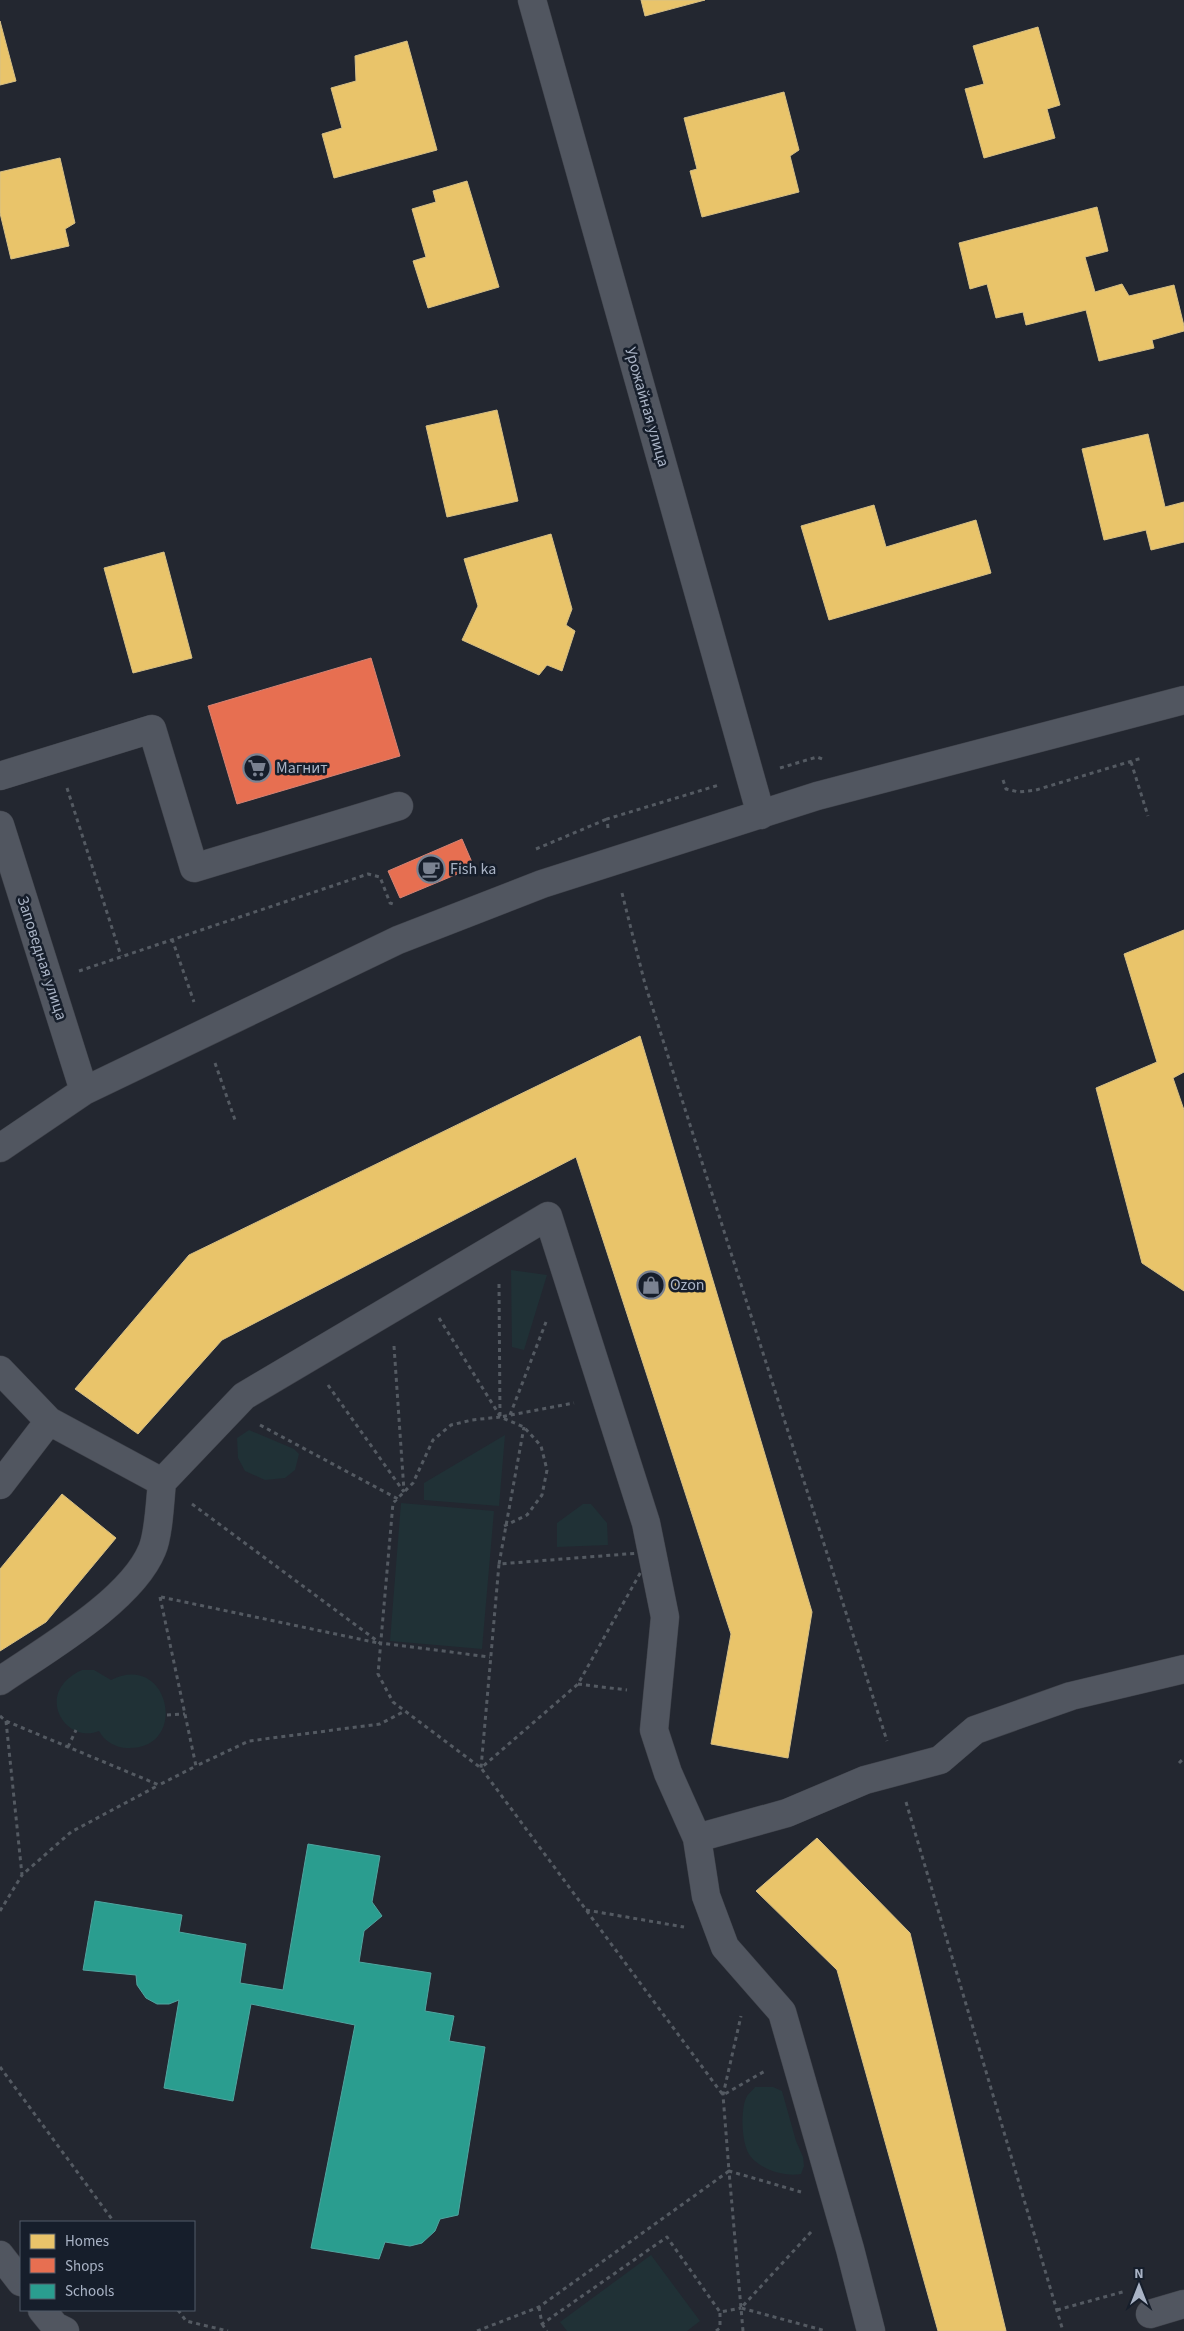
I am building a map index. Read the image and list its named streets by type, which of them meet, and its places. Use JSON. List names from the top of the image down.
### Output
{
  "streets": {
    "street": ["Урожайная улица", "Заповедная улица"]
  },
  "places": {
    "supermarket": ["Магнит"],
    "cafe": ["Fish ka"],
    "shop": ["Ozon"]
  },
  "legend": ["Homes", "Shops", "Schools"],
  "north": "top"
}
